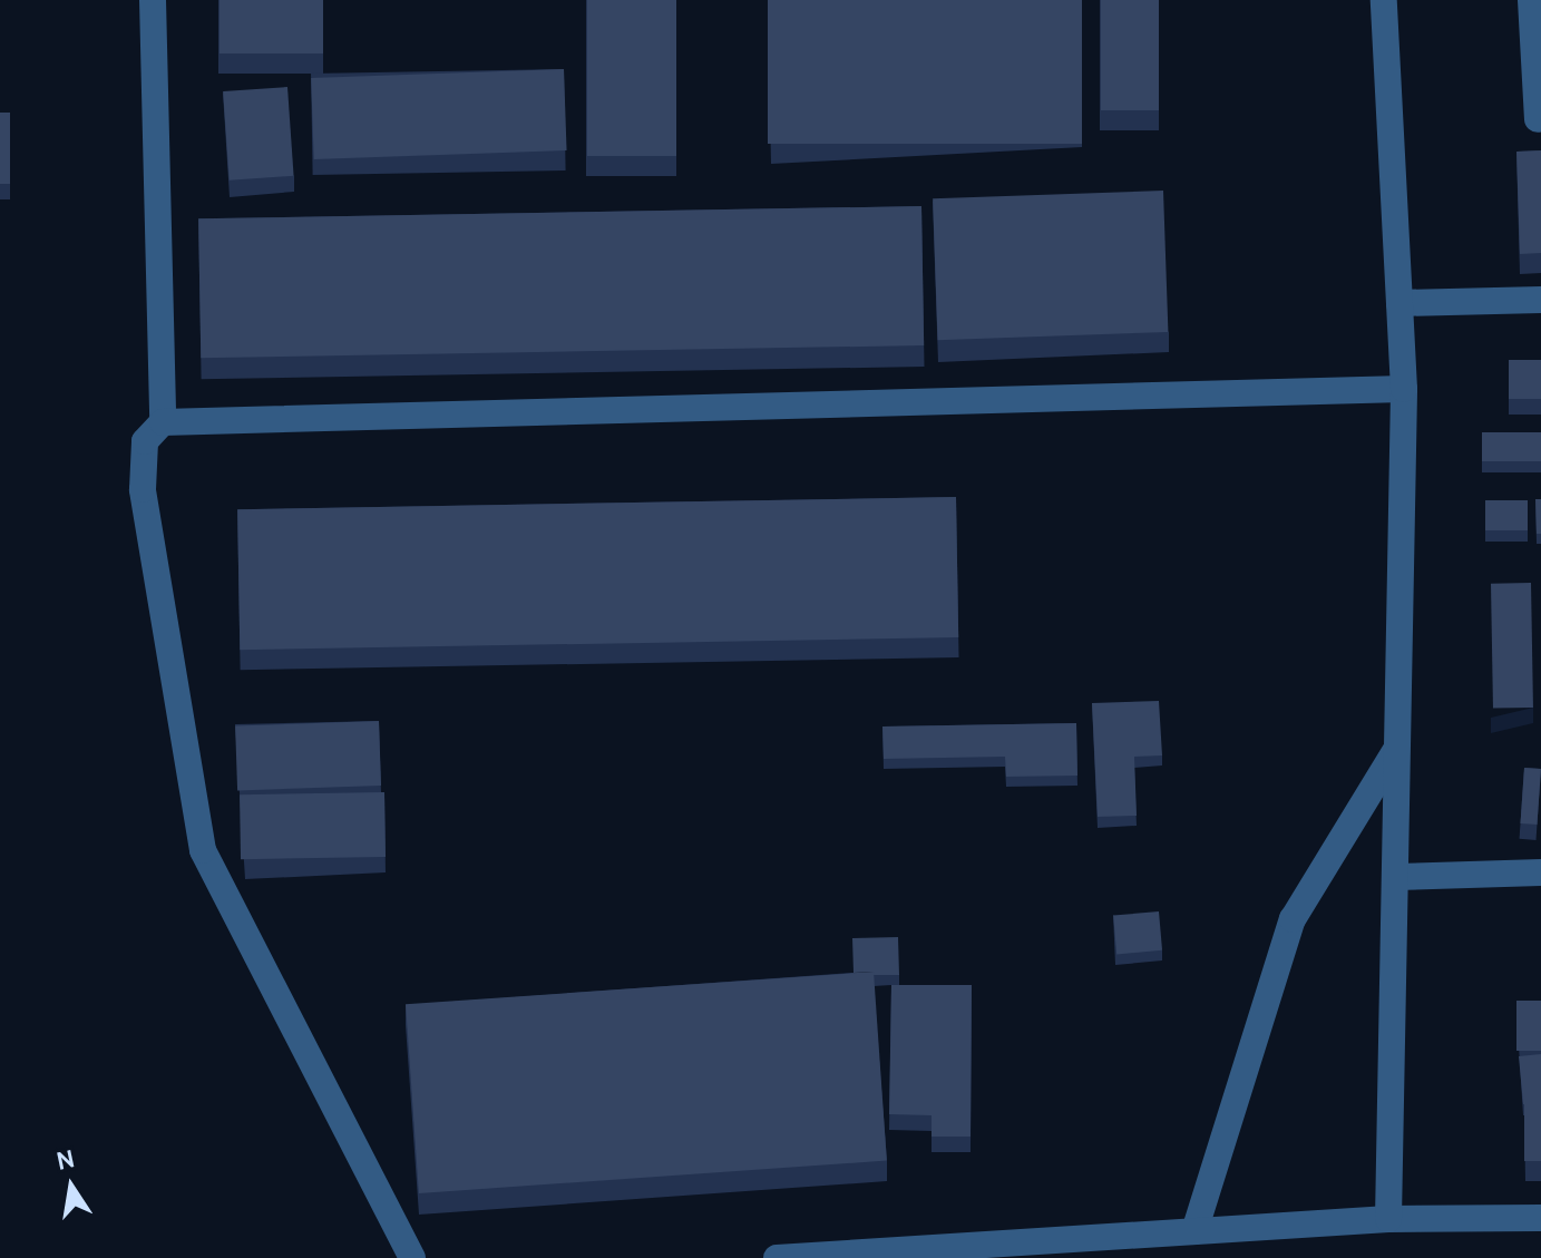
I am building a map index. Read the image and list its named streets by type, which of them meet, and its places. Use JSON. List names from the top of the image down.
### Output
{
  "north": "top"
}
